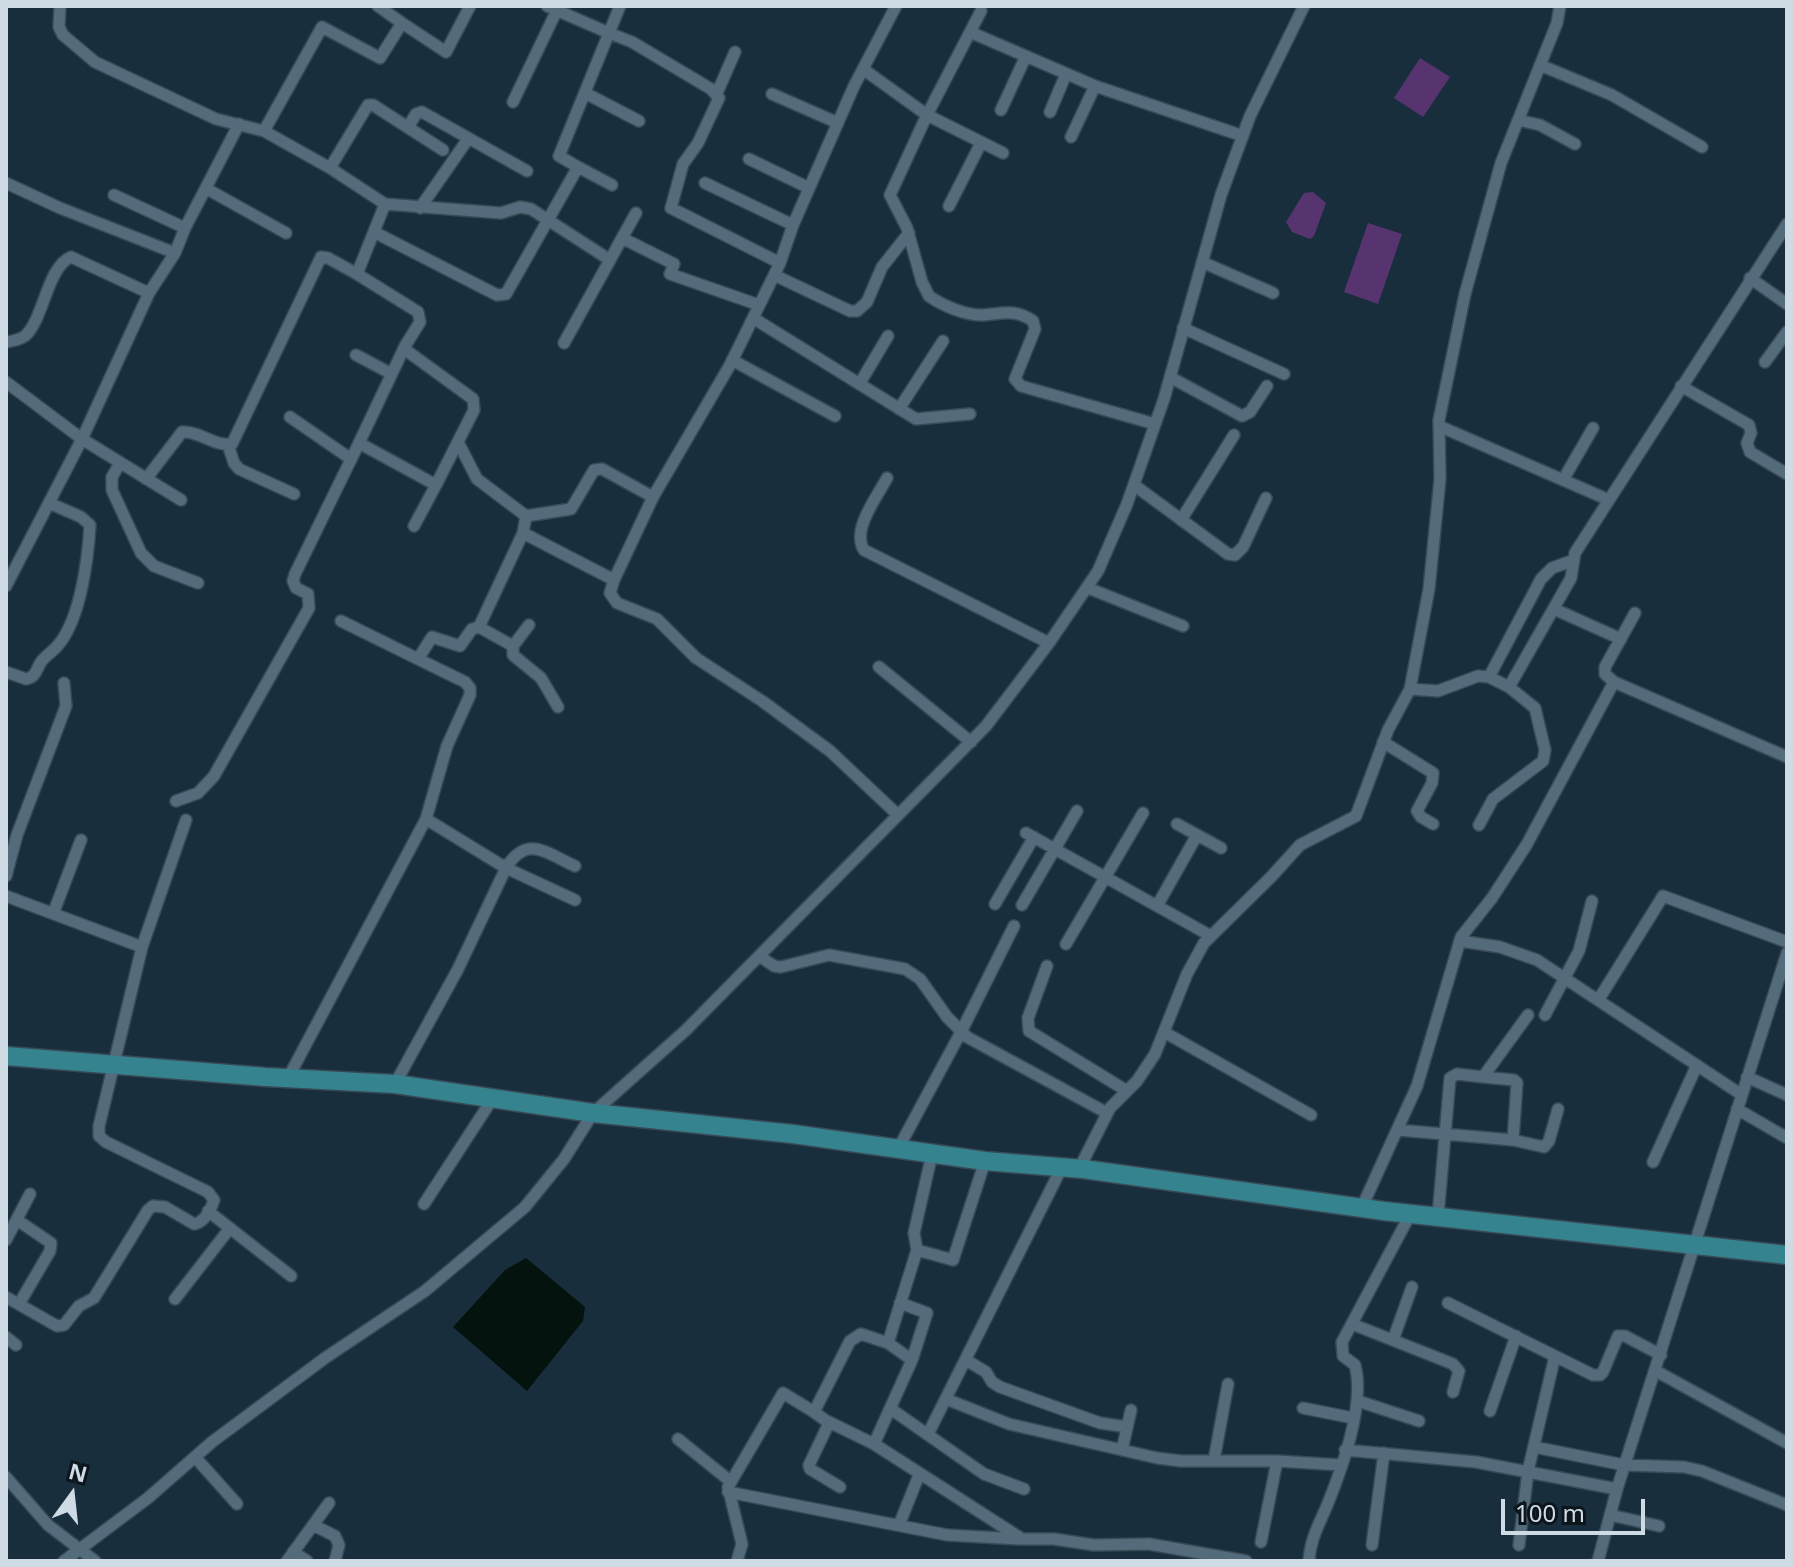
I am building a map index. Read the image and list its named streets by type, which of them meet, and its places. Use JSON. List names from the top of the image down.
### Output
{
  "scale_bar": "100 m",
  "north": "top"
}
